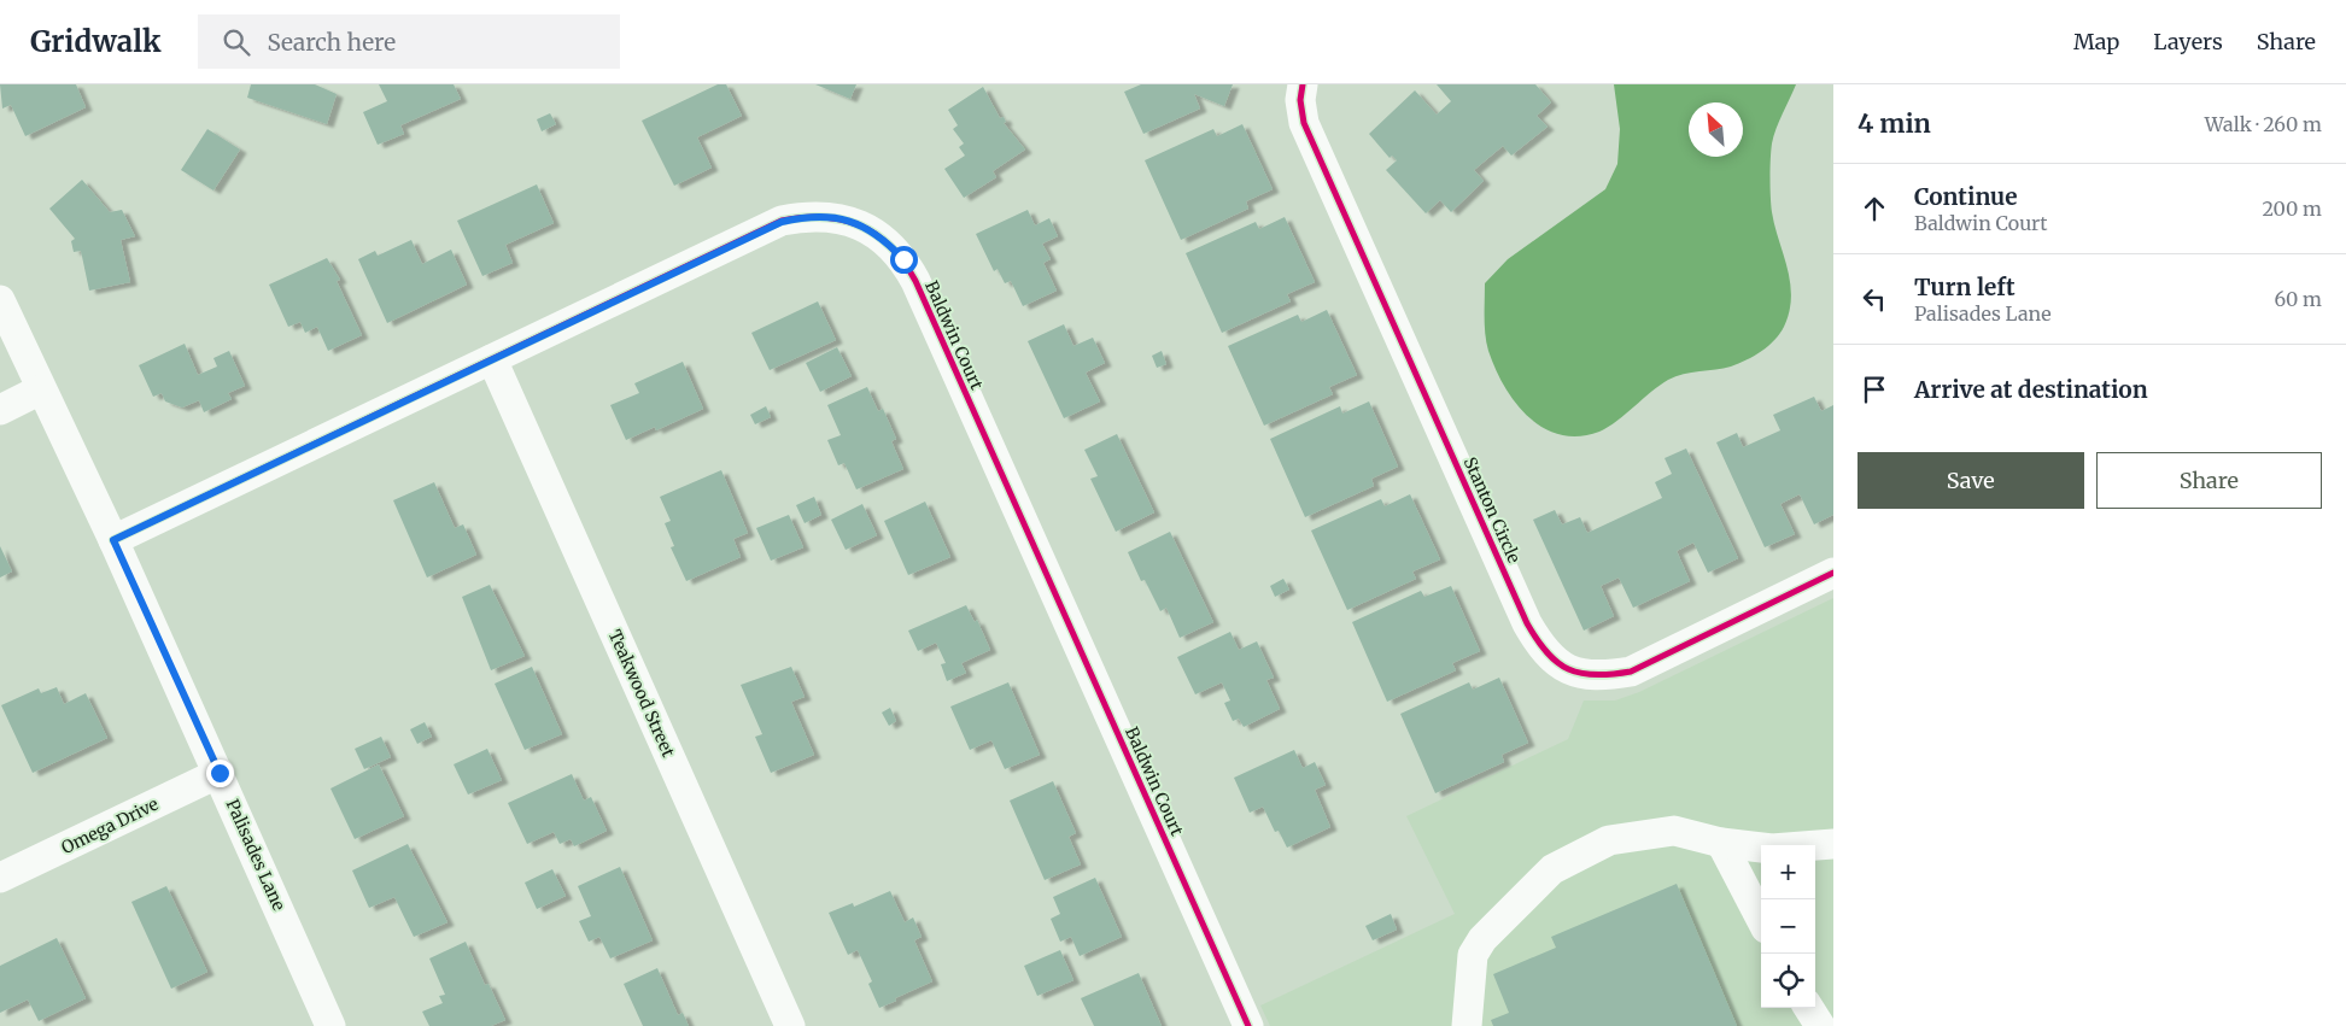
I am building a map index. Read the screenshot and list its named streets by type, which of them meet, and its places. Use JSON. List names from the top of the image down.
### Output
{
  "streets": {
    "street": [
      "Baldwin Court",
      "Stanton Circle",
      "Teakwood Street",
      "Omega Drive",
      "Palisades Lane"
    ]
  },
  "crossings": [
    ["Baldwin Court", "Teakwood Street"],
    ["Baldwin Court", "Palisades Lane"],
    ["Omega Drive", "Palisades Lane"]
  ],
  "north": "top left",
  "page": {
    "header": "Gridwalk",
    "search": "Search here",
    "nav": ["Map", "Layers", "Share"],
    "heading": ["4 min", "Walk · 260 m"],
    "list": [
      ["Continue", "Baldwin Court", "200 m"],
      ["Turn left", "Palisades Lane", "60 m"],
      "Arrive at destination"
    ],
    "buttons": ["Save", "Share"],
    "map_buttons": ["+", "−"]
  }
}
